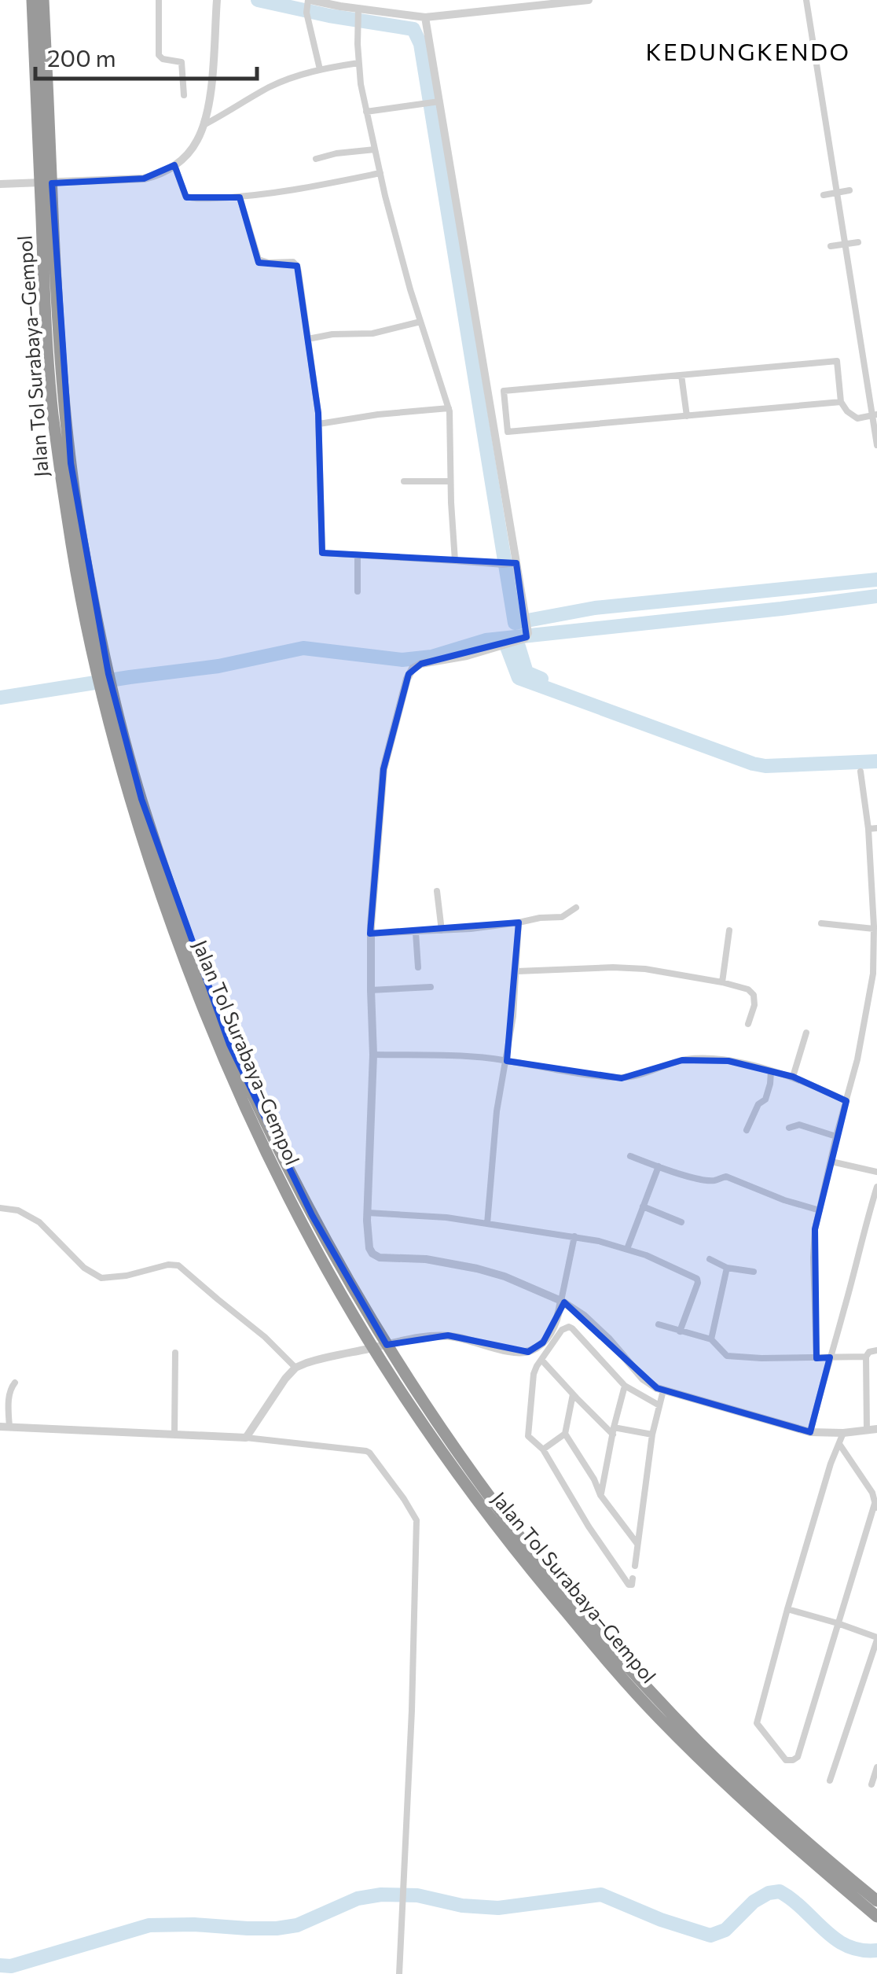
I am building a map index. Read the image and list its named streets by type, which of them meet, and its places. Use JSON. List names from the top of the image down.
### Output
{
  "streets": {
    "highway": ["Jalan Tol Surabaya–Gempol"]
  },
  "districts": ["KEDUNGKENDO"],
  "scale_bar": "200 m"
}
